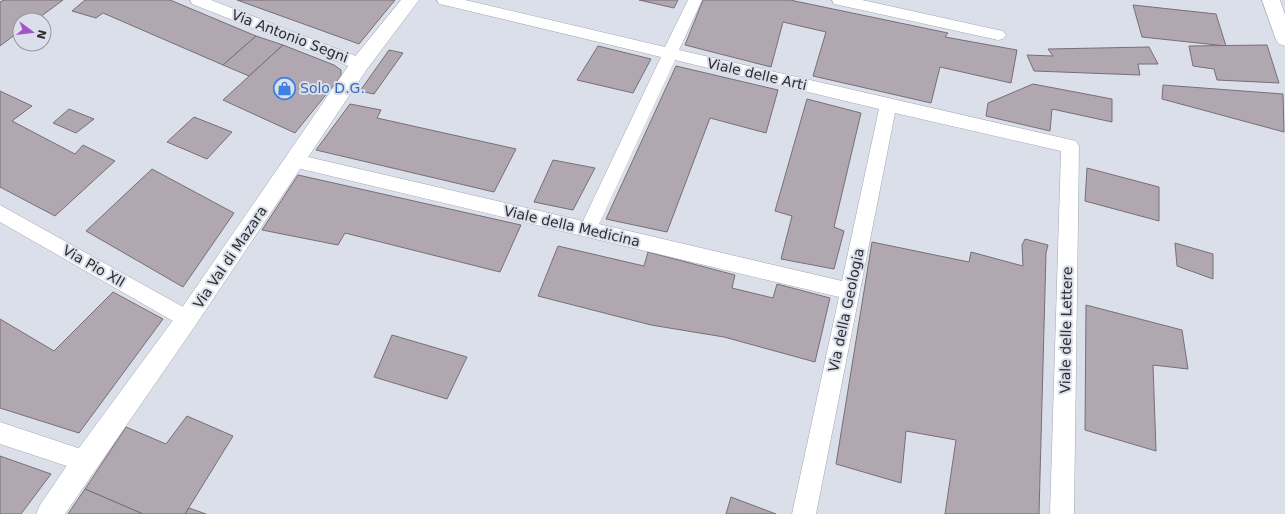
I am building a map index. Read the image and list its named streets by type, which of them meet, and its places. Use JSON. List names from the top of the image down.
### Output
{
  "streets": {
    "street": [
      "Via Antonio Segni",
      "Viale delle Arti",
      "Viale della Medicina",
      "Via Val di Mazara",
      "Via Pio XII",
      "Via della Geologia",
      "Viale delle Lettere"
    ]
  },
  "crossings": [
    ["Via Antonio Segni", "Via Val di Mazara"],
    ["Viale delle Arti", "Via della Geologia"],
    ["Viale delle Arti", "Viale delle Lettere"],
    ["Viale della Medicina", "Via Val di Mazara"],
    ["Viale della Medicina", "Via della Geologia"],
    ["Via Val di Mazara", "Via Pio XII"]
  ],
  "places": {
    "shop": ["Solo D.G."]
  },
  "north": "right"
}
